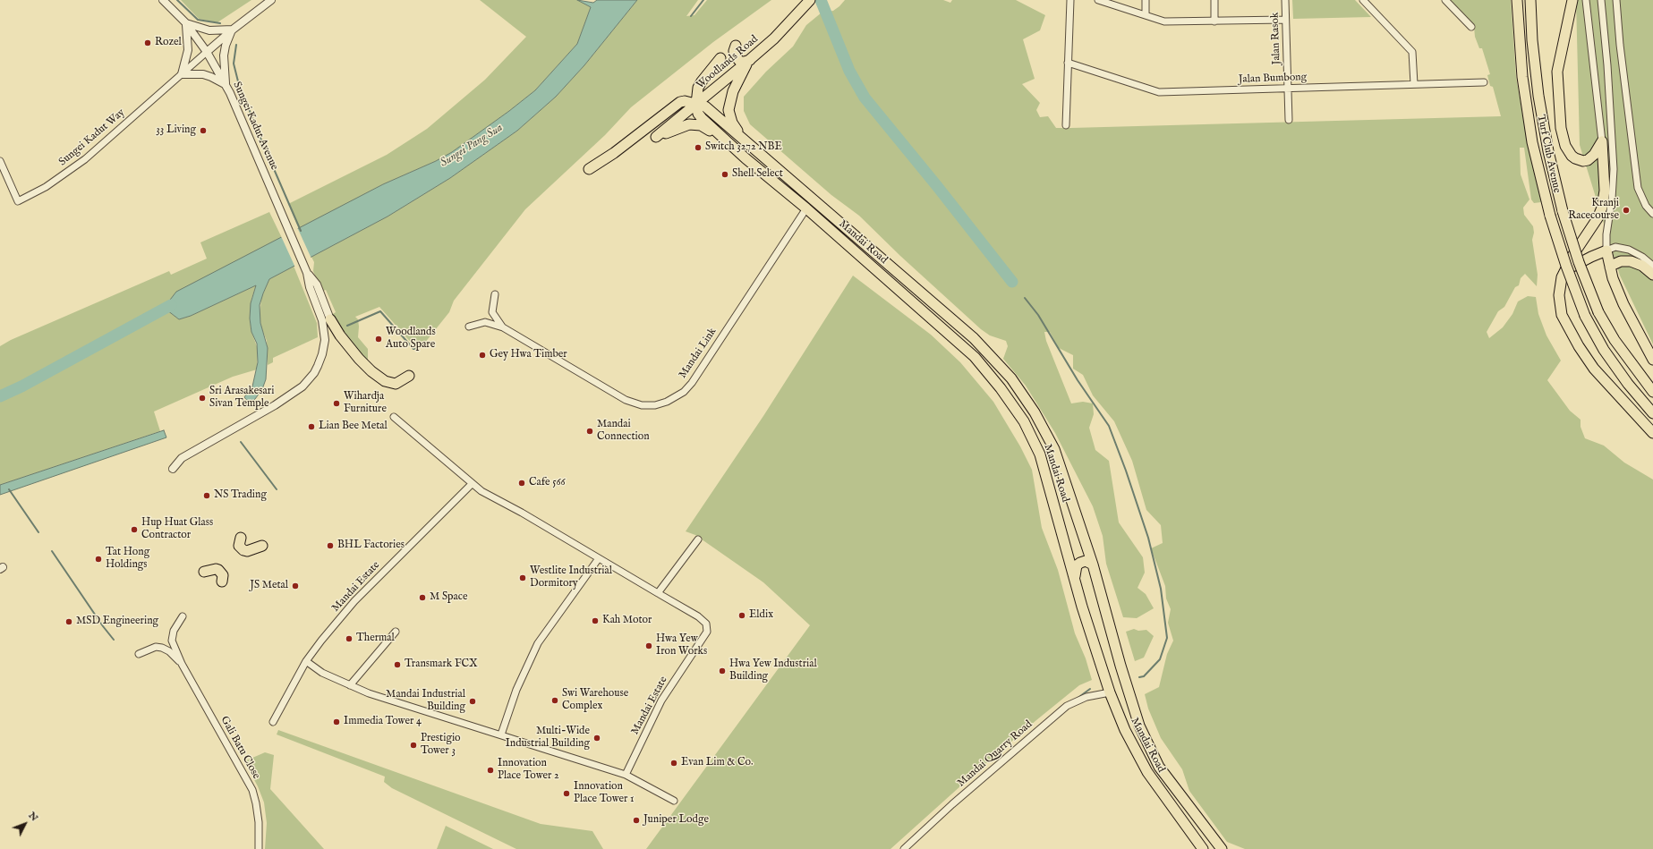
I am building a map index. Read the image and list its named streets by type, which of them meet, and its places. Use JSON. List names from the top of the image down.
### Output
{
  "streets": {
    "main road": ["Woodlands Road", "Turf Club Avenue", "Mandai Road"],
    "street": [
      "Jalan Rasok",
      "Jalan Bumbong",
      "Sungei Kadut Avenue",
      "Sungei Kadut Way",
      "Mandai Link",
      "Mandai Estate",
      "Gali Batu Close",
      "Mandai Quarry Road"
    ]
  },
  "crossings": [
    ["Jalan Rasok", "Jalan Bumbong"],
    ["Sungei Kadut Avenue", "Sungei Kadut Way"],
    ["Mandai Road", "Mandai Link"],
    ["Mandai Road", "Mandai Quarry Road"]
  ],
  "water": ["Sungei Pang Sua"],
  "places": [
    "Rozel",
    "33 Living",
    "Switch 3272 NBE",
    "Shell Select",
    "Kranji Racecourse",
    "Woodlands Auto Spare",
    "Gey Hwa Timber",
    "Sri Arasakesari Sivan Temple",
    "Wihardja Furniture",
    "Lian Bee Metal",
    "Mandai Connection",
    "Cafe 566",
    "NS Trading",
    "Hup Huat Glass Contractor",
    "BHL Factories",
    "Tat Hong Holdings",
    "Westlite Industrial Dormitory",
    "JS Metal",
    "M Space",
    "Eldix",
    "Kah Motor",
    "MSD Engineering",
    "Thermal",
    "Hwa Yew Iron Works",
    "Transmark FCX",
    "Hwa Yew Industrial Building",
    "Swi Warehouse Complex",
    "Mandai Industrial Building",
    "Immedia Tower 4",
    "Multi-Wide Industrial Building",
    "Prestigio Tower 3",
    "Evan Lim & Co.",
    "Innovation Place Tower 2",
    "Innovation Place Tower 1",
    "Juniper Lodge"
  ],
  "north": "top right"
}
